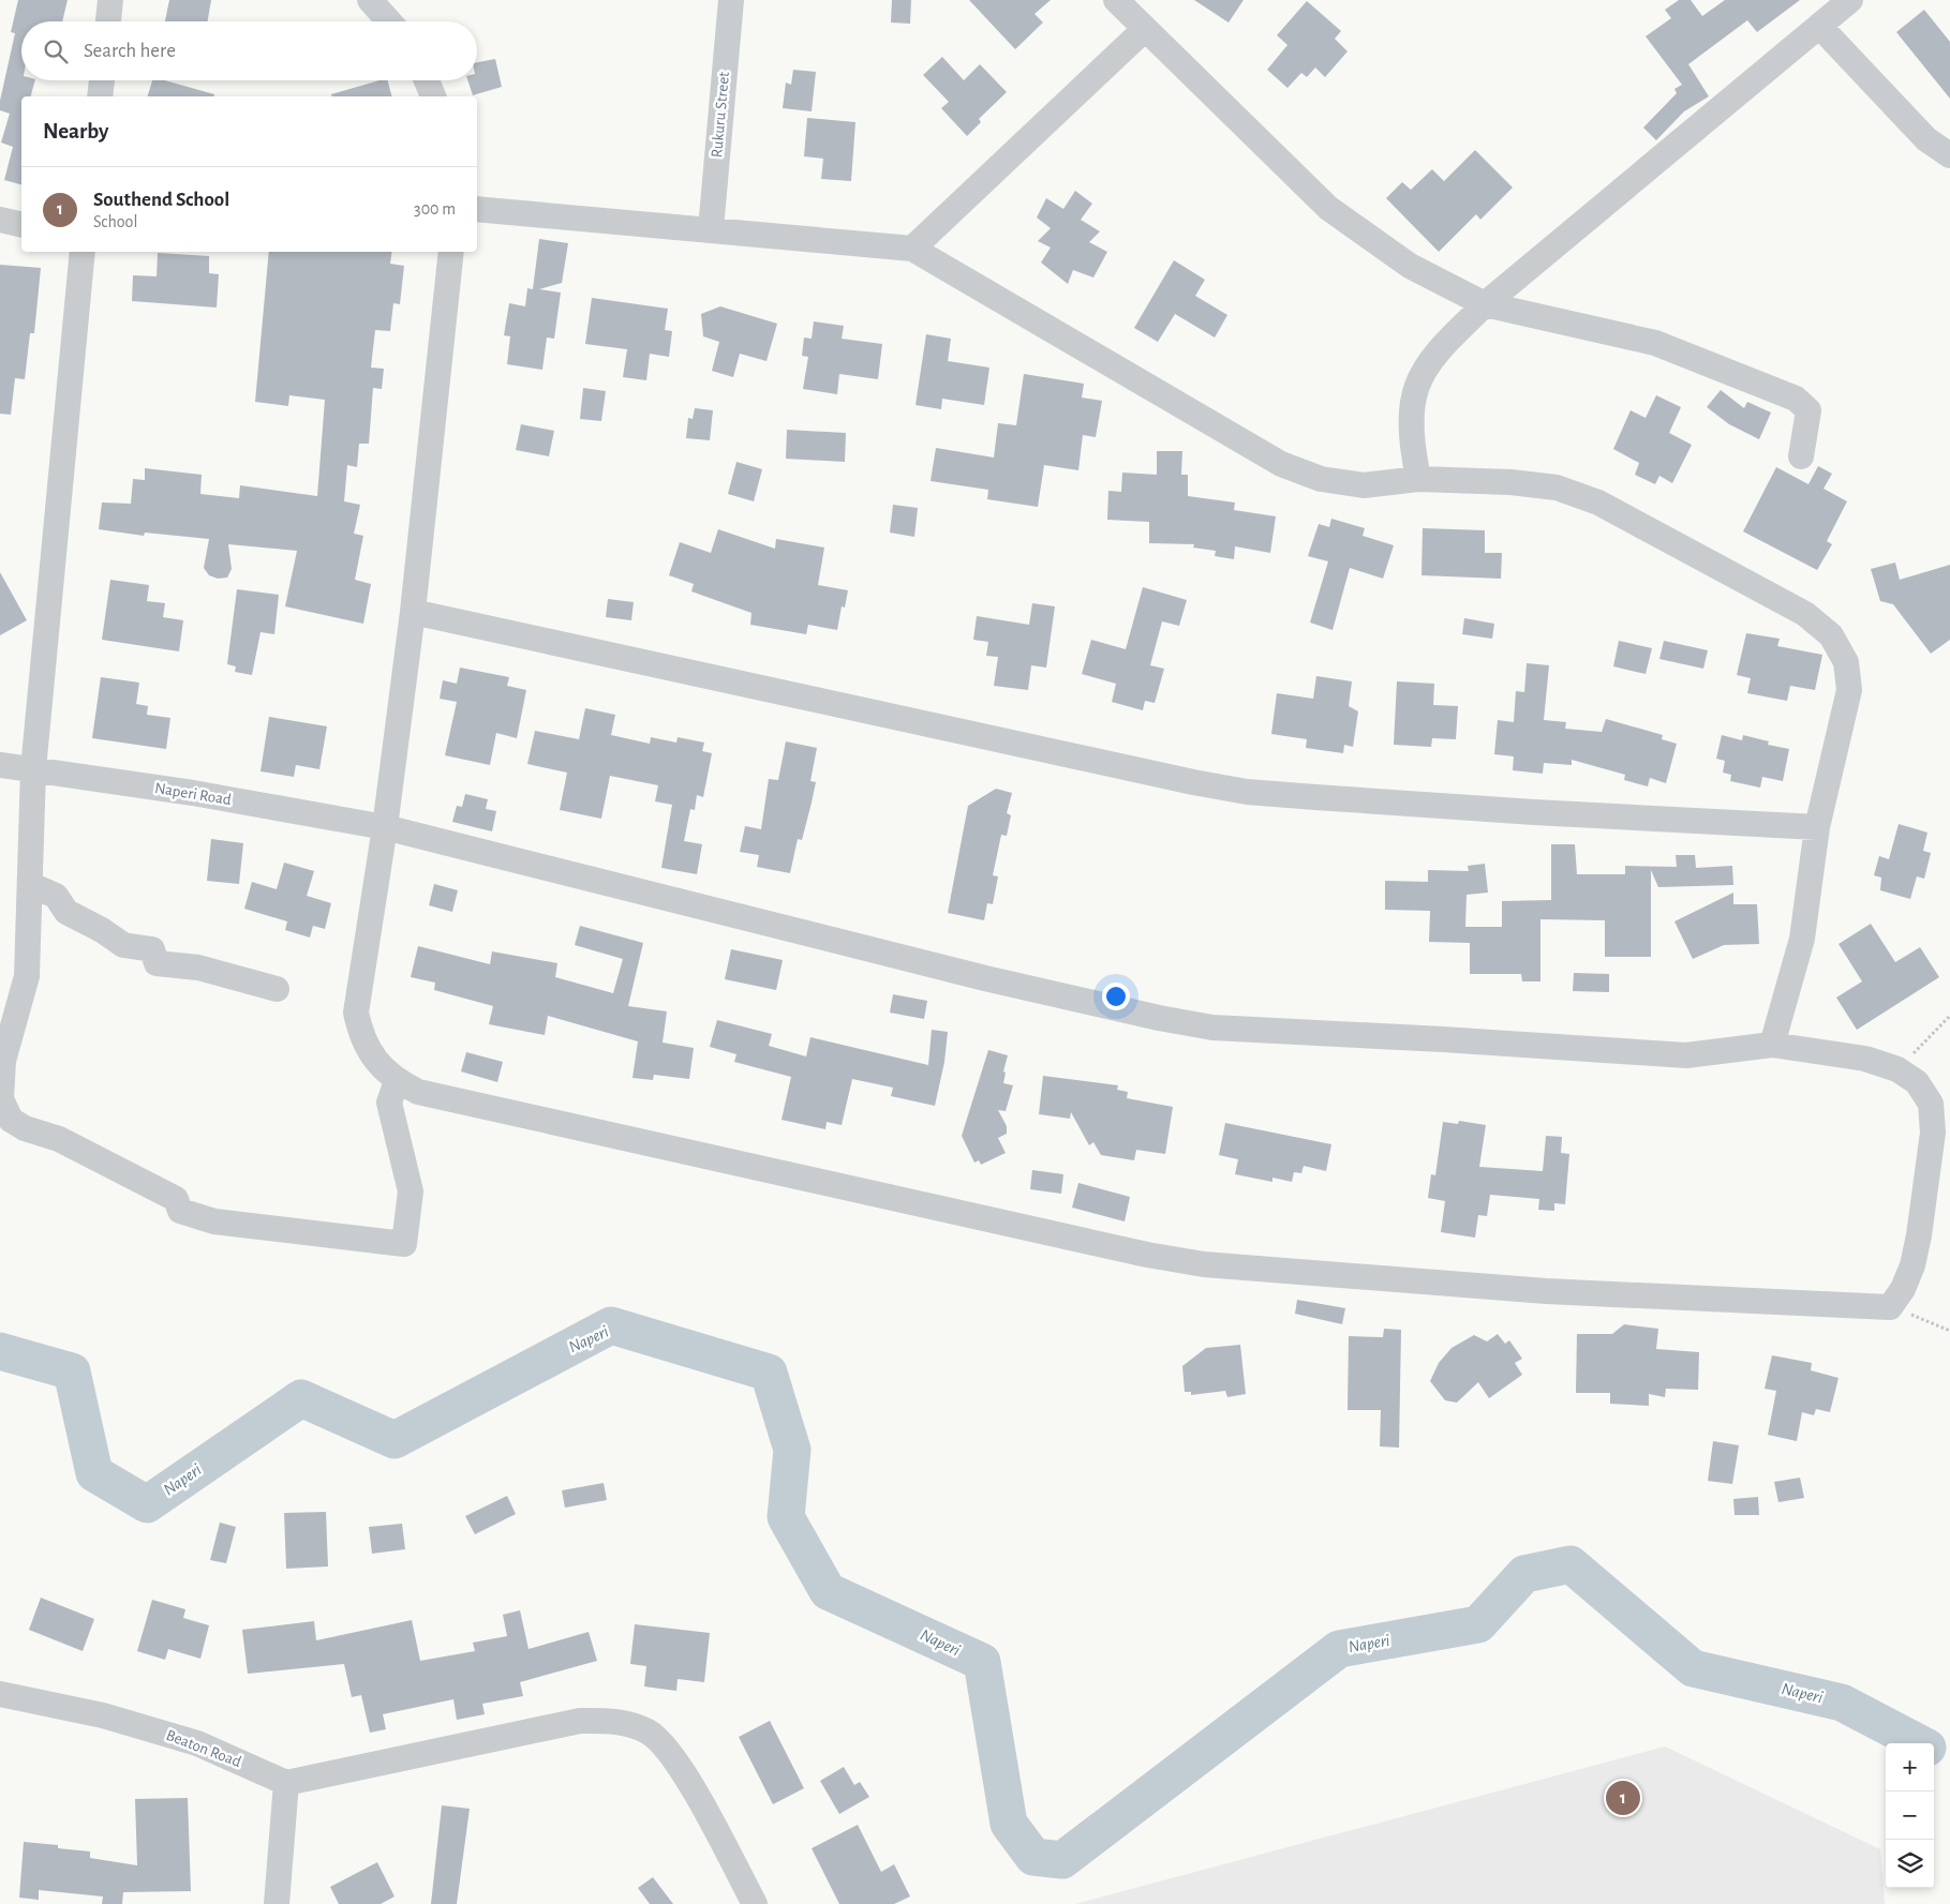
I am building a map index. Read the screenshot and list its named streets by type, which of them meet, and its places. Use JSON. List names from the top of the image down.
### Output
{
  "streets": {
    "street": ["Rukuru Street", "Naperi Road", "Beaton Road"]
  },
  "water": ["Naperi"],
  "page": {
    "search": "Search here",
    "heading": "Nearby",
    "list": [
      {
        "mark": "1",
        "name": "Southend School",
        "note": "School",
        "value": "300 m"
      }
    ],
    "map_buttons": ["+", "−"],
    "pins": "1"
  }
}
